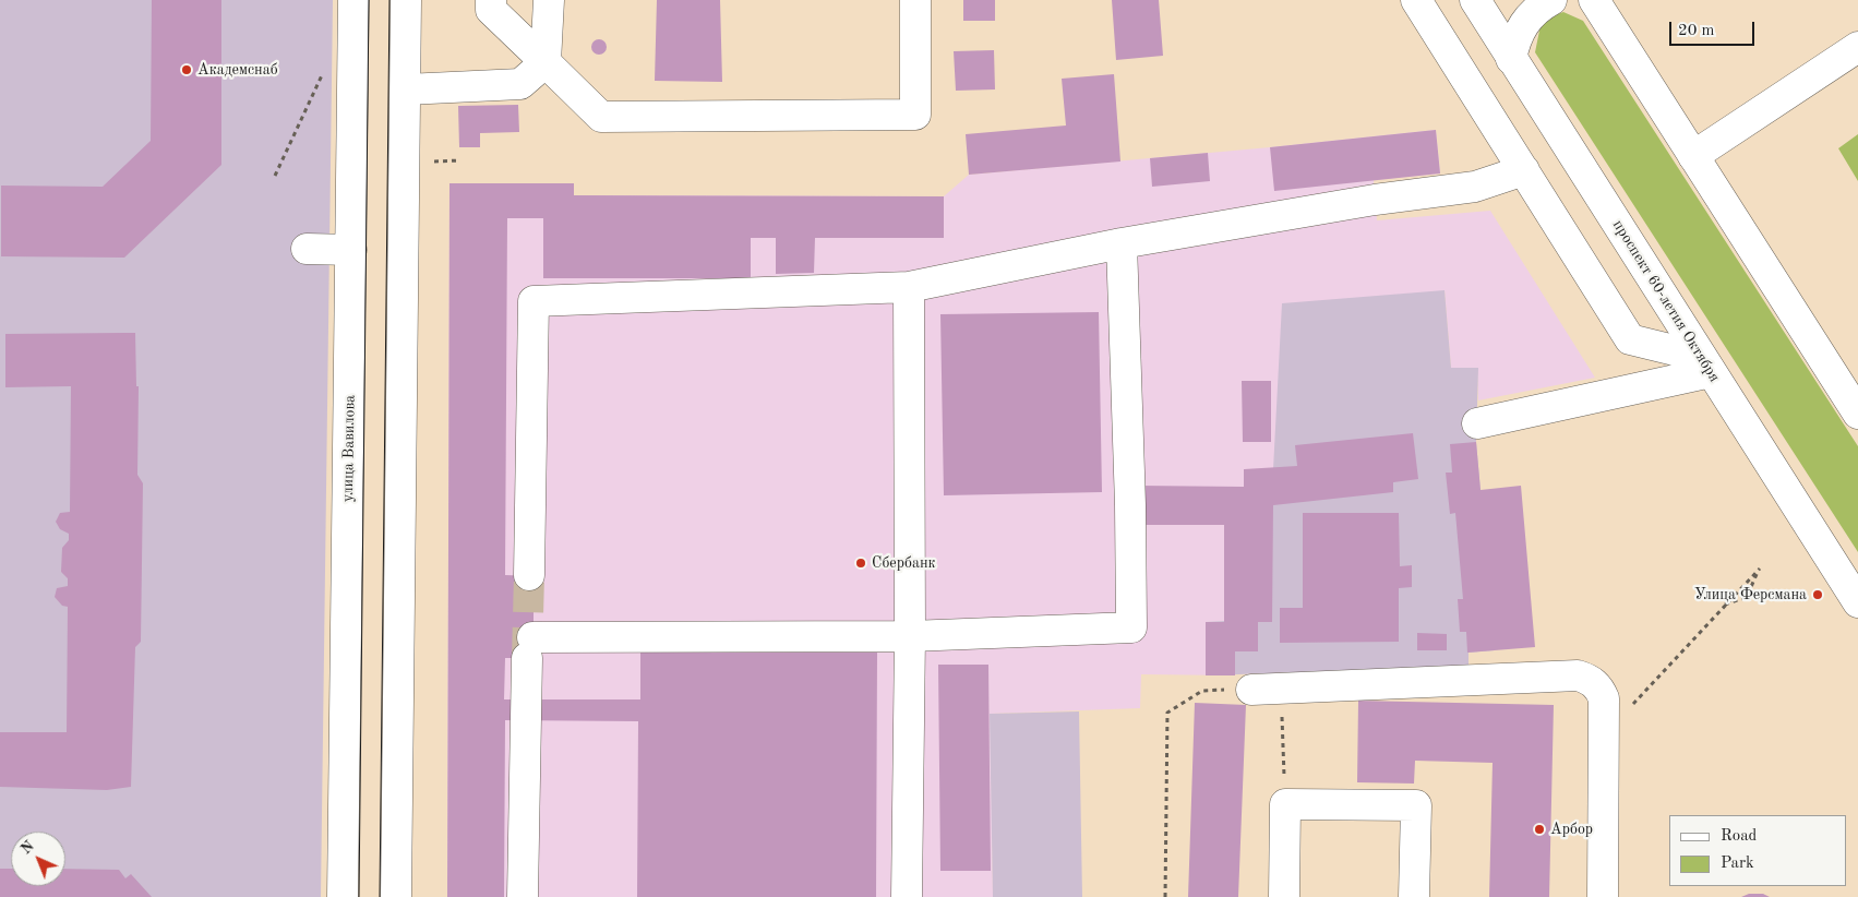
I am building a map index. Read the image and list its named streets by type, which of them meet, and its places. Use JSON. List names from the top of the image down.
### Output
{
  "streets": {
    "main road": ["проспект 60-летия Октября", "улица Вавилова"]
  },
  "places": [
    "Академснаб",
    "Сбербанк",
    "Улица Ферсмана",
    "Арбор"
  ],
  "legend": ["Road", "Park"],
  "scale_bar": "20 m",
  "north": "top left"
}
